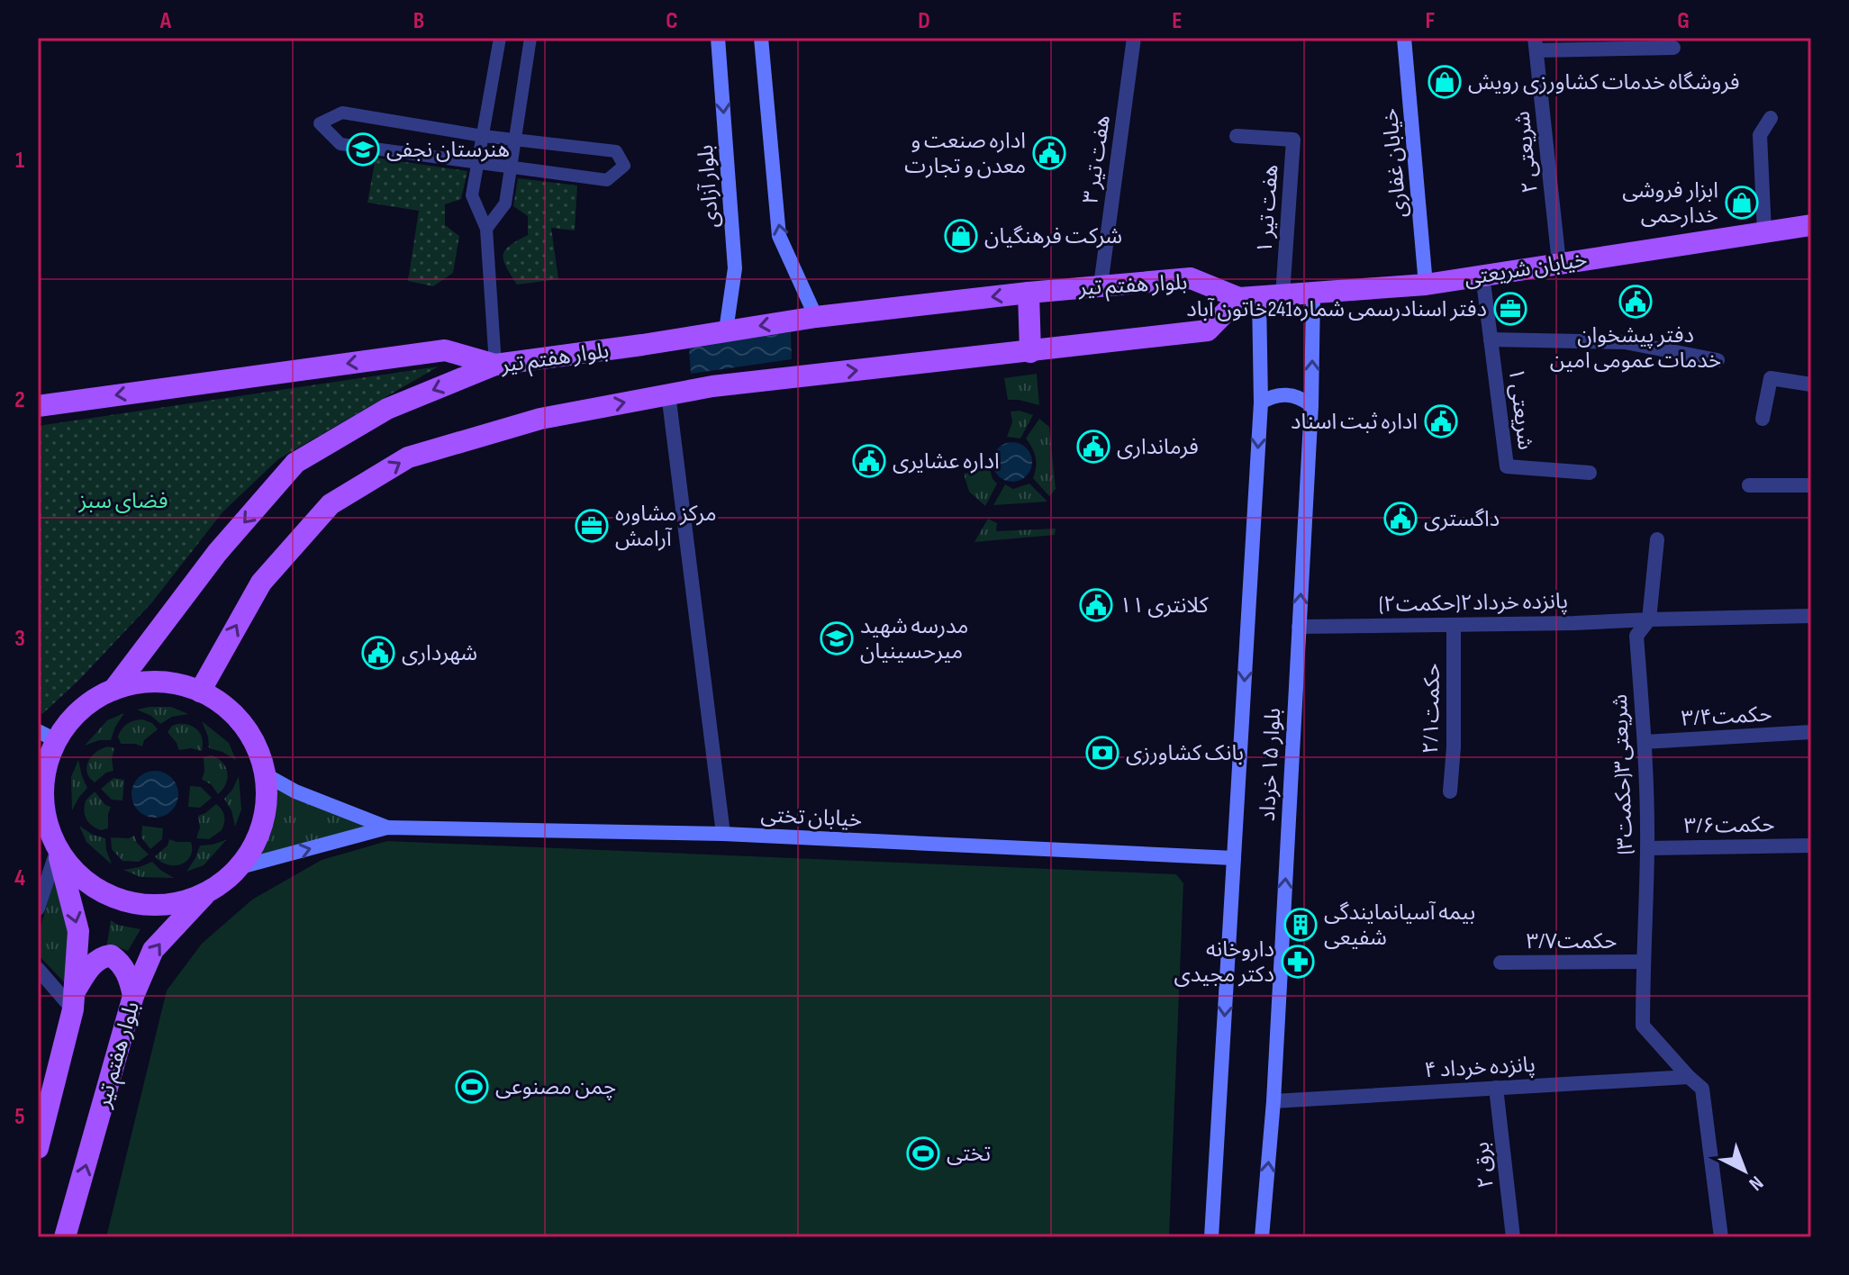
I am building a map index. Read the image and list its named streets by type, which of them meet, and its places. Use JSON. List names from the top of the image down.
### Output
{
  "streets": {
    "main road": ["خیابان شریعتی", "بلوار هفتم تیر"],
    "street": [
      "شریعتی ۲",
      "هفت تیر ۳",
      "خیابان غفاری",
      "بلوار آزادی",
      "هفت تیر ۱",
      "شریعتی ۱",
      "پانزده خرداد۲(حکمت۲)",
      "حکمت۲/۱",
      "حکمت۳/۴",
      "بلوار ۱۵ خرداد",
      "شریعتی۳(حکمت۳)",
      "خیابان تختی",
      "حکمت۳/۶",
      "حکمت۳/۷",
      "پانزده خرداد ۴",
      "برق ۲"
    ]
  },
  "crossings": [
    ["شریعتی ۲", "خیابان شریعتی"],
    ["هفت تیر ۳", "بلوار هفتم تیر"],
    ["خیابان غفاری", "خیابان شریعتی"],
    ["بلوار آزادی", "بلوار هفتم تیر"],
    ["هفت تیر ۱", "خیابان شریعتی"],
    ["خیابان شریعتی", "بلوار هفتم تیر"],
    ["خیابان شریعتی", "شریعتی ۱"],
    ["خیابان شریعتی", "بلوار ۱۵ خرداد"],
    ["بلوار هفتم تیر", "بلوار ۱۵ خرداد"],
    ["پانزده خرداد۲(حکمت۲)", "حکمت۲/۱"],
    ["پانزده خرداد۲(حکمت۲)", "بلوار ۱۵ خرداد"],
    ["پانزده خرداد۲(حکمت۲)", "شریعتی۳(حکمت۳)"],
    ["حکمت۳/۴", "شریعتی۳(حکمت۳)"],
    ["بلوار ۱۵ خرداد", "خیابان تختی"],
    ["بلوار ۱۵ خرداد", "پانزده خرداد ۴"],
    ["شریعتی۳(حکمت۳)", "حکمت۳/۶"],
    ["شریعتی۳(حکمت۳)", "حکمت۳/۷"],
    ["شریعتی۳(حکمت۳)", "پانزده خرداد ۴"],
    ["پانزده خرداد ۴", "برق ۲"]
  ],
  "parks": ["فضای سبز"],
  "places": {
    "shop": ["فروشگاه خدمات کشاورزی رویش", "ابزار فروشی خدارحمی", "شرکت فرهنگیان"],
    "school or university": ["هنرستان نجفی", "مدرسه شهید میرحسینیان"],
    "public building": [
      "اداره صنعت و معدن و تجارت",
      "دفتر پیشخوان خدمات عمومی امین",
      "اداره ثبت اسناد",
      "فرمانداری",
      "اداره عشایری",
      "داگستری",
      "کلانتری ۱۱",
      "شهرداری"
    ],
    "office": ["دفتر اسنادرسمی شماره241خاتون آباد", "مرکز مشاوره آرامش"],
    "bank": ["بانک کشاورزی"],
    "building": ["بیمه آسیانمایندگی شفیعی"],
    "pharmacy": ["داروخانه دکتر مجیدی"],
    "sports": ["چمن مصنوعی", "تختی"]
  },
  "north": "bottom right",
  "grid": {
    "columns": [
      "A",
      "B",
      "C",
      "D",
      "E",
      "F",
      "G"
    ],
    "rows": [
      "1",
      "2",
      "3",
      "4",
      "5"
    ]
  }
}
